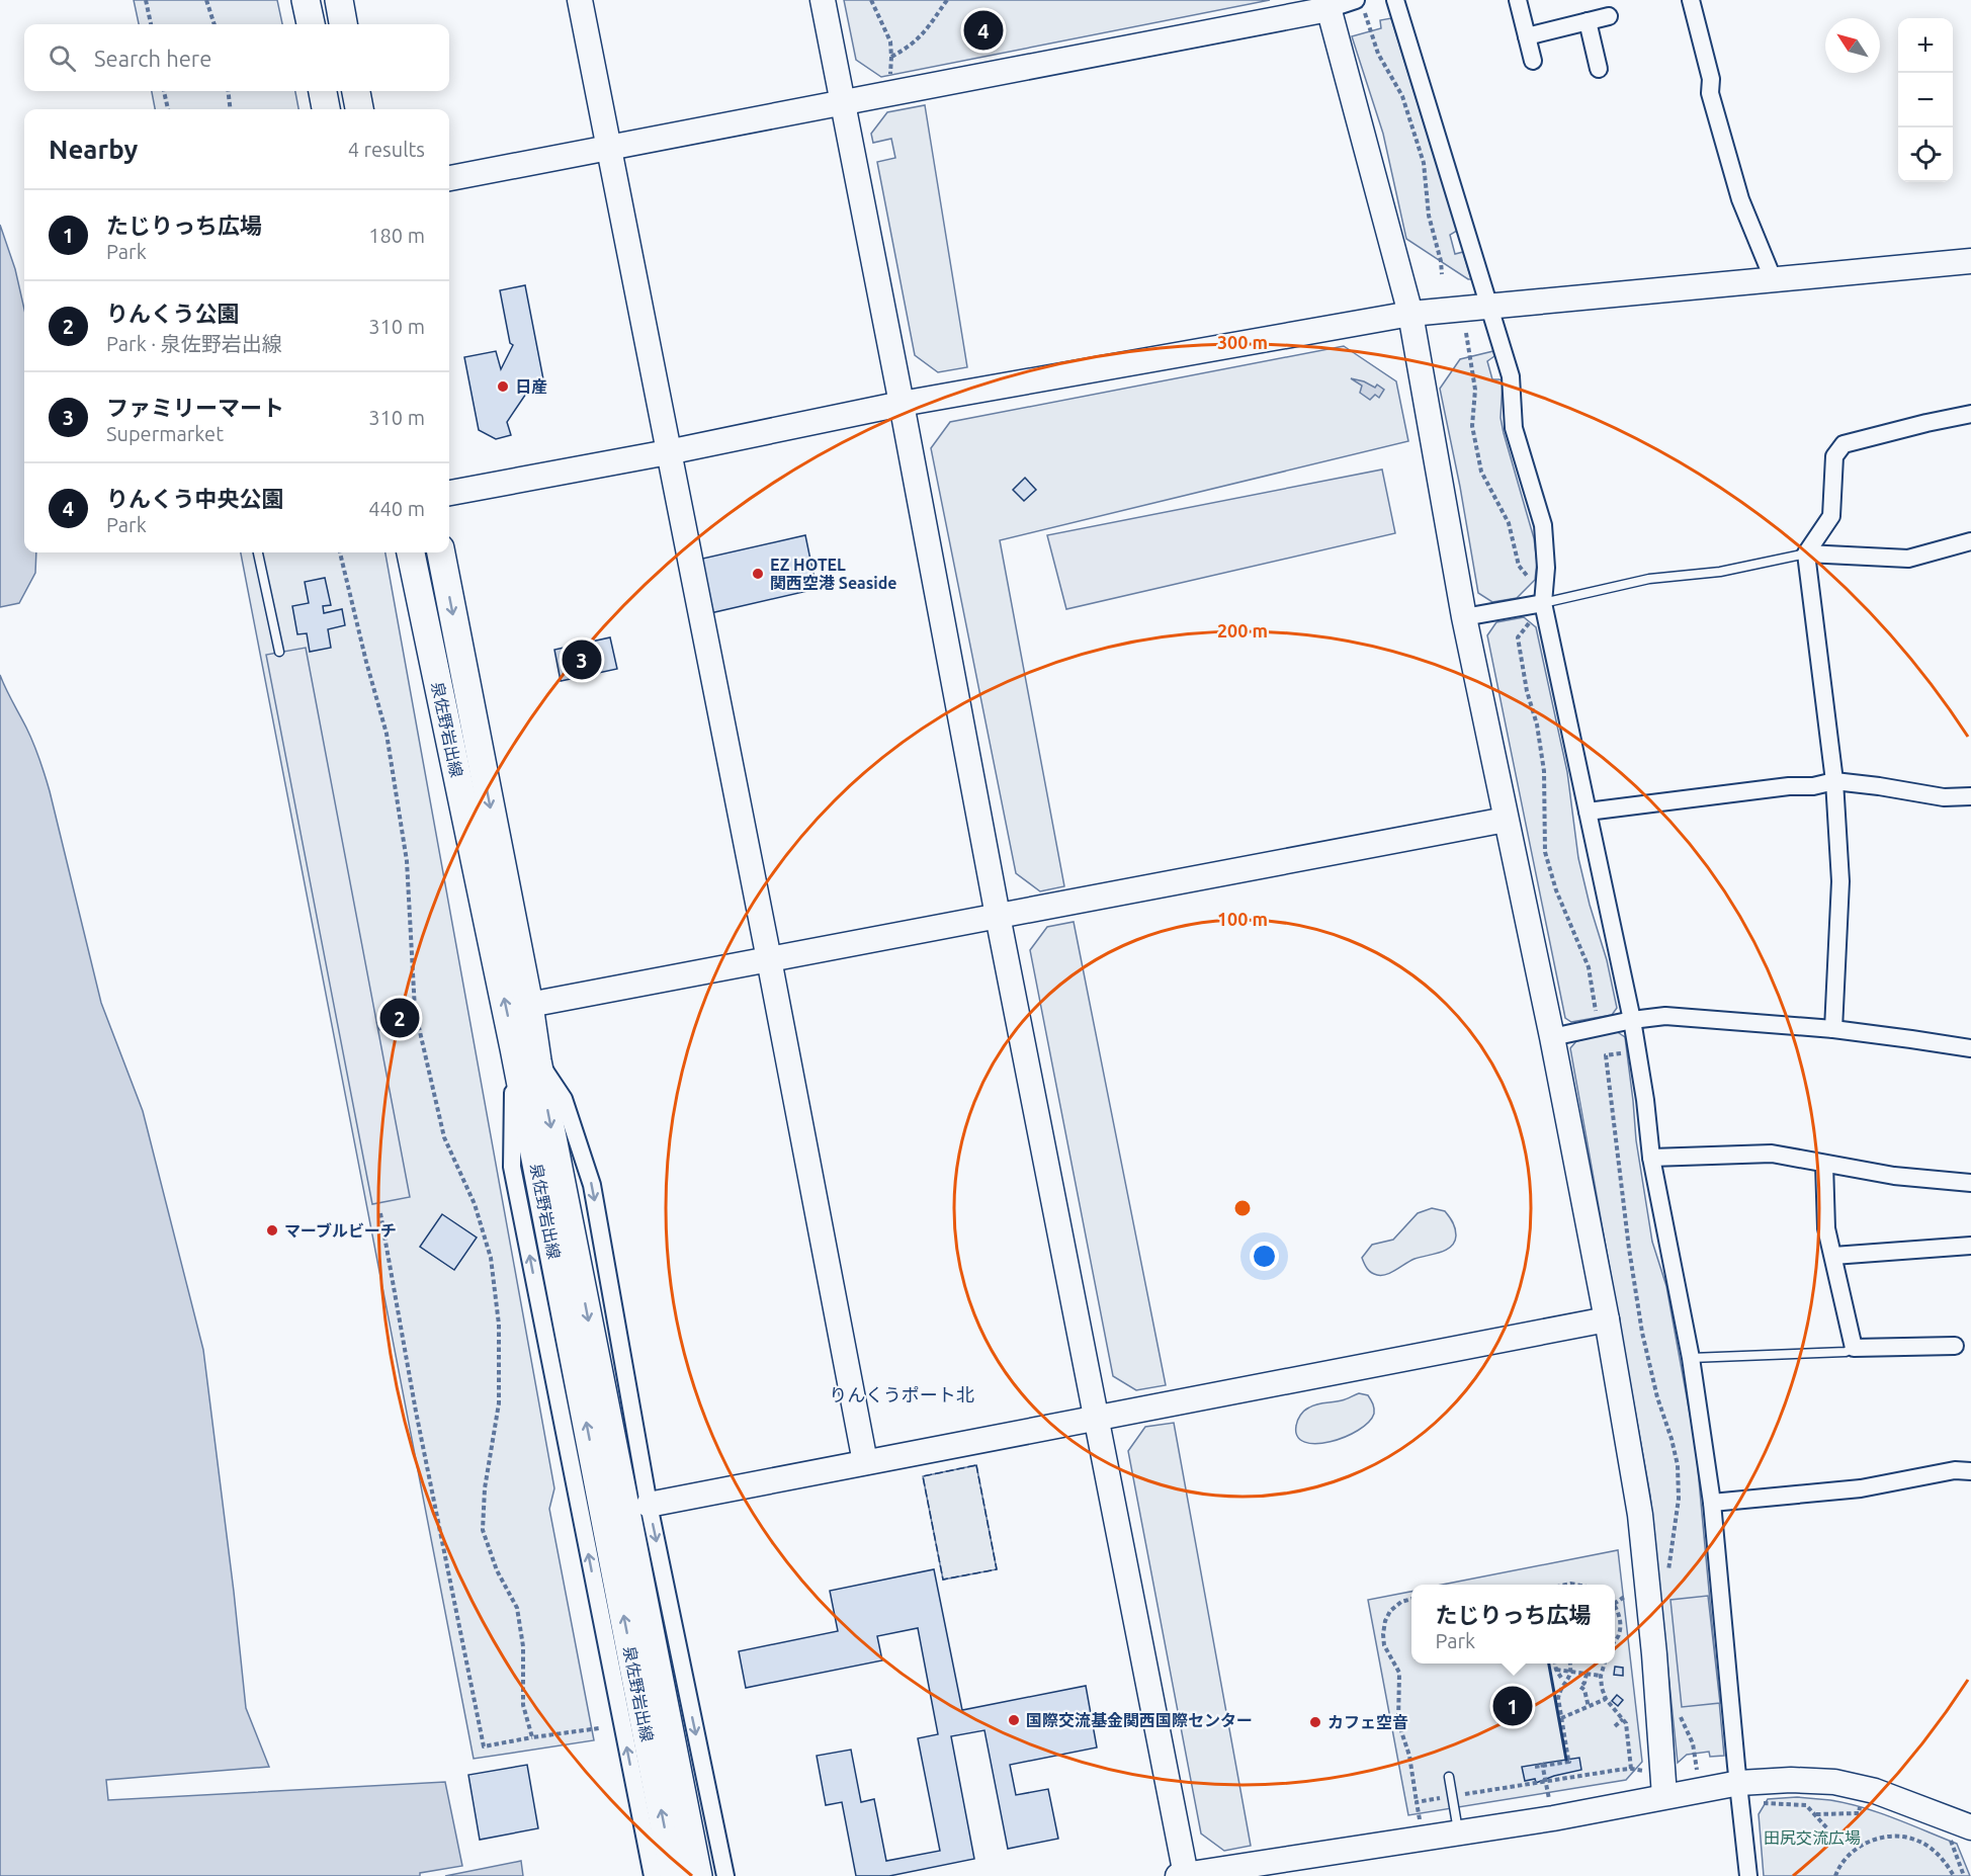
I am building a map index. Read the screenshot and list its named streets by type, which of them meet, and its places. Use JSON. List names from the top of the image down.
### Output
{
  "streets": {
    "main road": ["泉佐野岩出線"]
  },
  "districts": ["りんくうポート北"],
  "parks": ["田尻交流広場"],
  "places": [
    "日産",
    "EZ HOTEL 関西空港 Seaside",
    "マーブルビーチ",
    "国際交流基金関西国際センター",
    "カフェ空音"
  ],
  "north": "top left",
  "page": {
    "pins": [
      "4",
      "3",
      "2",
      "1"
    ],
    "map_buttons": ["+", "−"],
    "search": "Search here",
    "heading": ["Nearby", "4 results"],
    "list": [
      {
        "mark": "1",
        "name": "たじりっち広場",
        "note": "Park",
        "value": "180 m"
      },
      {
        "mark": "2",
        "name": "りんくう公園",
        "note": "Park · 泉佐野岩出線",
        "value": "310 m"
      },
      {
        "mark": "3",
        "name": "ファミリーマート",
        "note": "Supermarket",
        "value": "310 m"
      },
      {
        "mark": "4",
        "name": "りんくう中央公園",
        "note": "Park",
        "value": "440 m"
      }
    ],
    "popup": ["たじりっち広場", "Park"]
  },
  "rings": ["300 m", "200 m", "100 m"]
}
